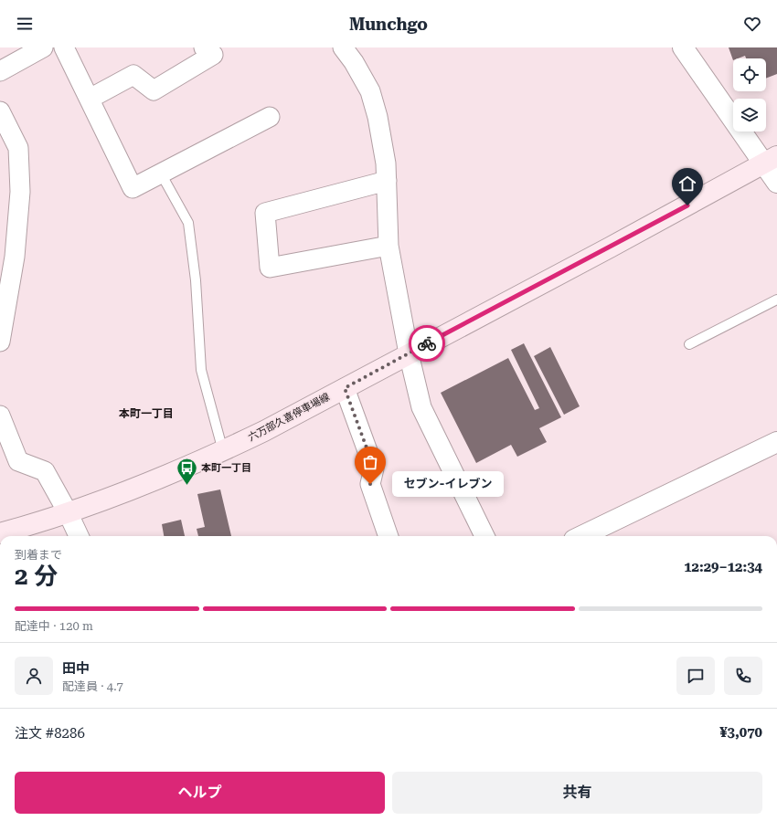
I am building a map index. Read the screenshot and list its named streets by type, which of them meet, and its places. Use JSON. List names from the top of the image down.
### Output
{
  "streets": {
    "main road": ["六万部久喜停車場線"]
  },
  "districts": ["本町一丁目"],
  "places": {
    "other": ["セブン-イレブン"],
    "bus stop": ["本町一丁目"]
  },
  "page": {
    "header": "Munchgo",
    "bubble": "セブン-イレブン",
    "heading": ["2 分", "到着まで", "12:29–12:34"],
    "panel": [
      "田中",
      "配達員 · 4.7",
      "注文 #8286",
      "¥3,070"
    ],
    "bar": "配達中 · 120 m",
    "buttons": ["ヘルプ", "共有"]
  }
}
